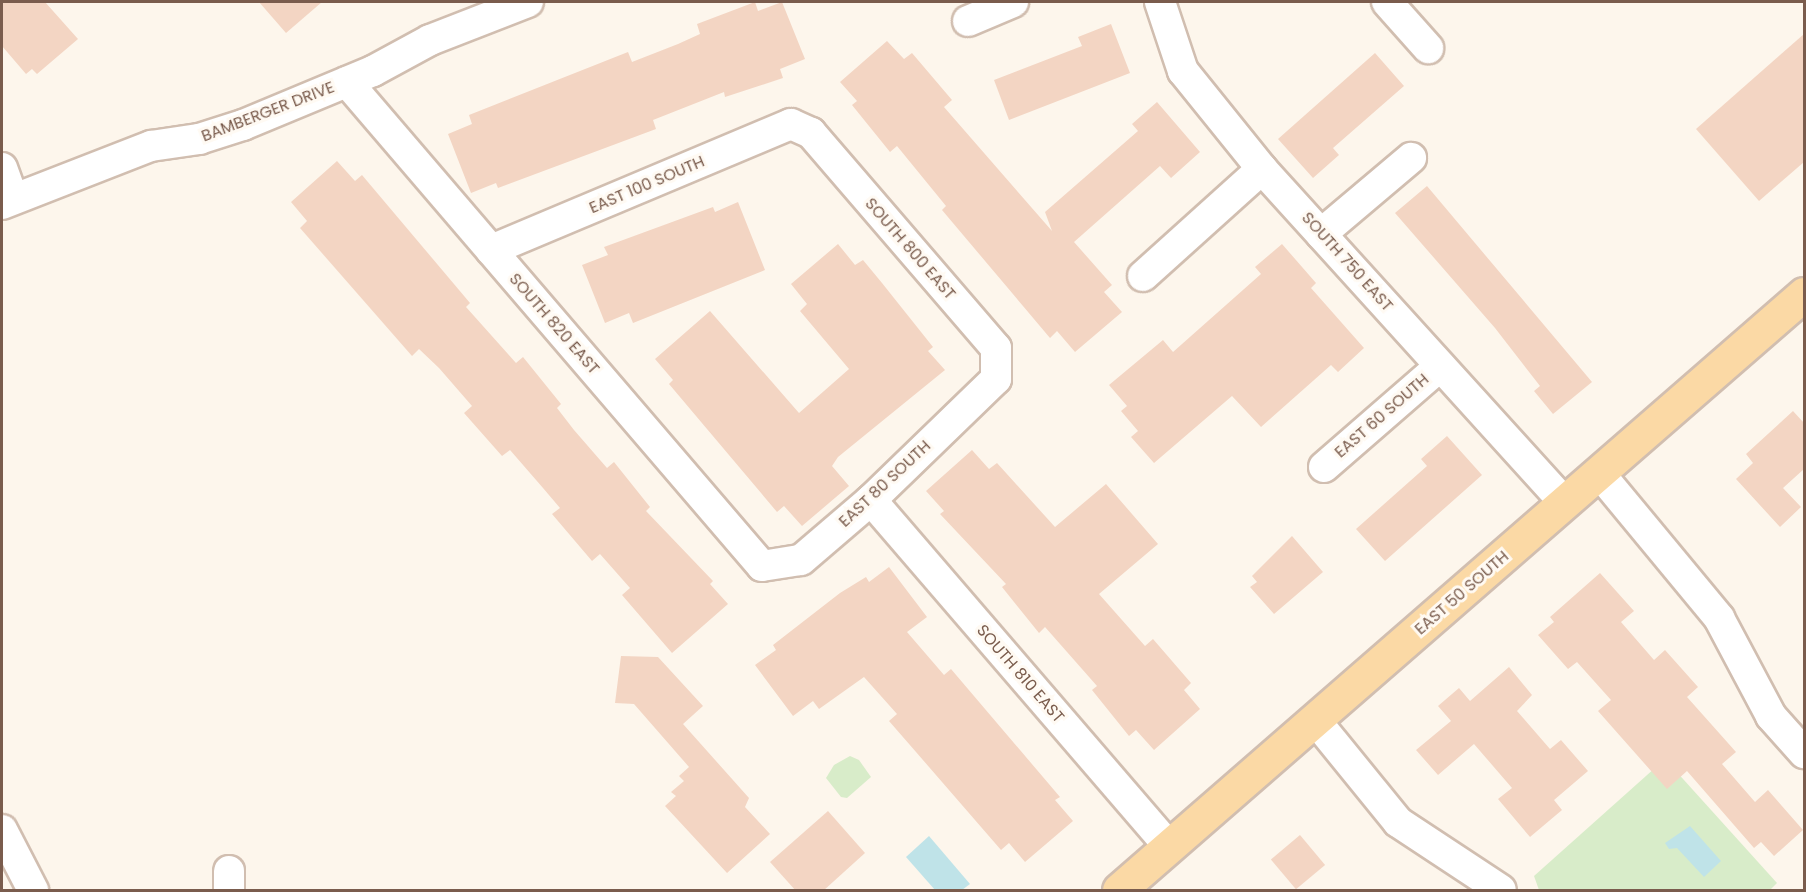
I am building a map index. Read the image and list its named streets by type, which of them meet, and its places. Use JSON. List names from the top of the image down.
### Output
{
  "streets": {
    "main road": ["EAST 50 SOUTH"],
    "street": [
      "BAMBERGER DRIVE",
      "EAST 100 SOUTH",
      "SOUTH 800 EAST",
      "SOUTH 750 EAST",
      "SOUTH 820 EAST",
      "EAST 60 SOUTH",
      "EAST 80 SOUTH",
      "SOUTH 810 EAST"
    ]
  },
  "crossings": [
    ["BAMBERGER DRIVE", "SOUTH 820 EAST"],
    ["EAST 100 SOUTH", "SOUTH 800 EAST"],
    ["EAST 100 SOUTH", "SOUTH 820 EAST"],
    ["SOUTH 800 EAST", "EAST 80 SOUTH"],
    ["SOUTH 750 EAST", "EAST 60 SOUTH"],
    ["SOUTH 750 EAST", "EAST 50 SOUTH"],
    ["SOUTH 820 EAST", "EAST 80 SOUTH"],
    ["EAST 80 SOUTH", "SOUTH 810 EAST"],
    ["EAST 50 SOUTH", "SOUTH 810 EAST"]
  ]
}
